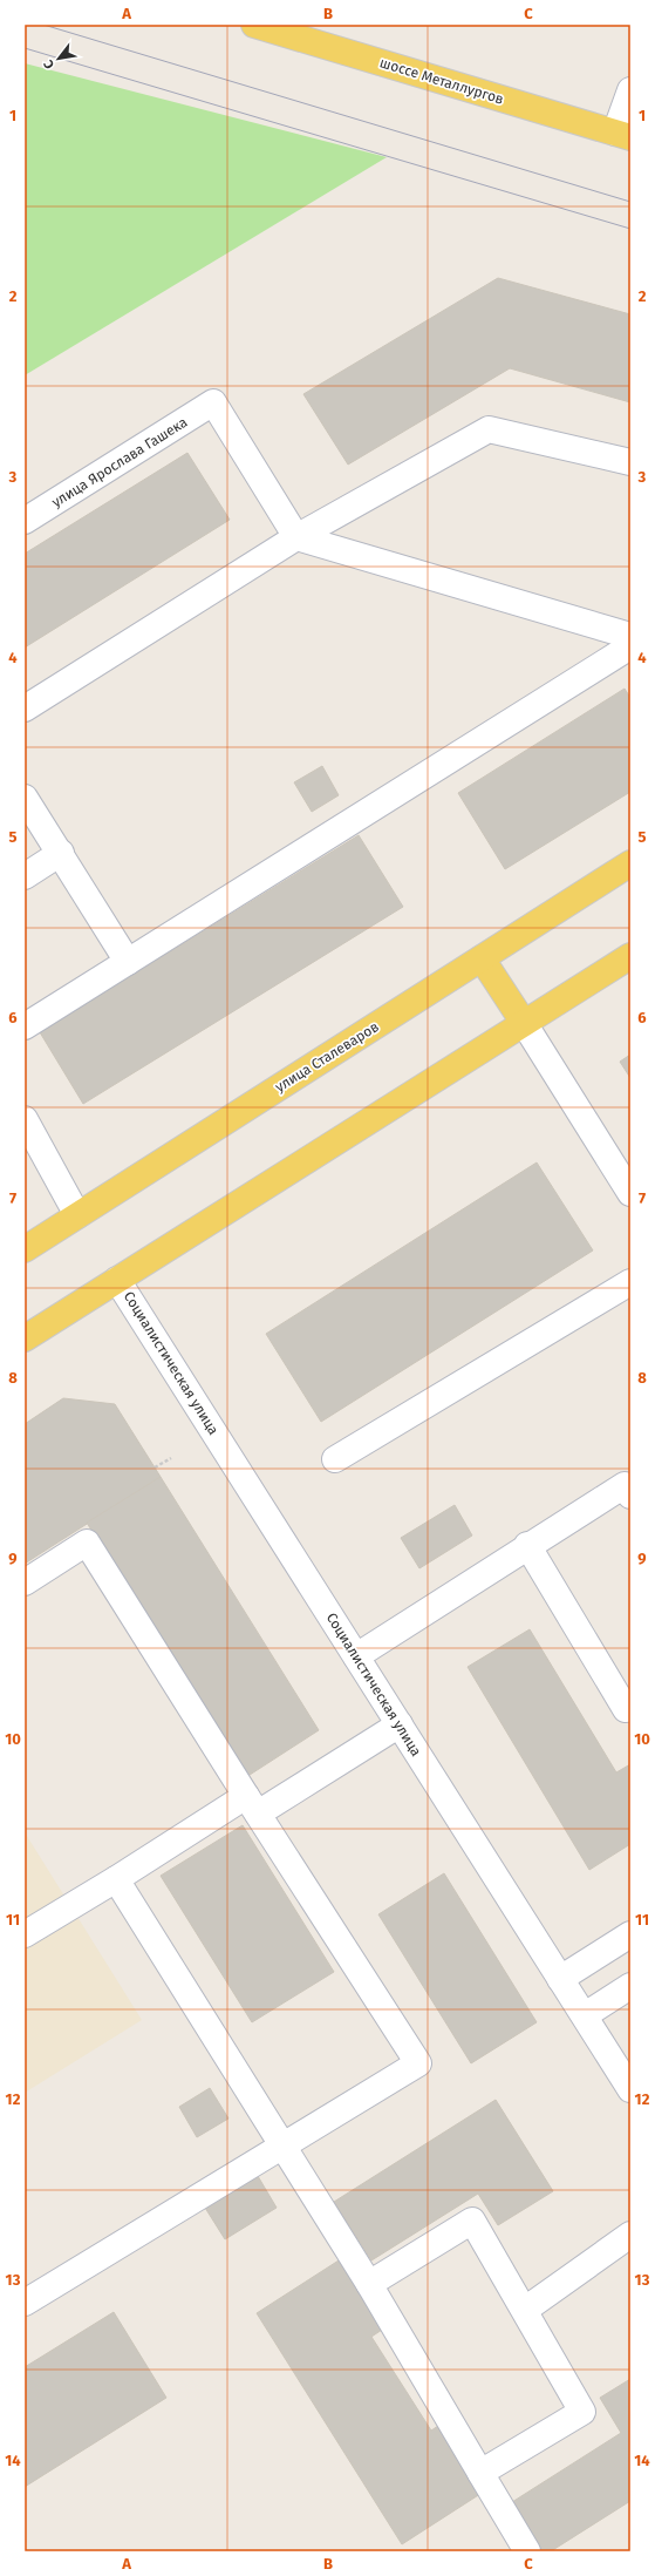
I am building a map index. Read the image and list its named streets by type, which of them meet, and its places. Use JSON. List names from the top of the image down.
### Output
{
  "streets": {
    "main road": ["шоссе Металлургов", "улица Сталеваров"],
    "street": ["улица Ярослава Гашека", "Социалистическая улица"]
  },
  "north": "bottom left",
  "grid": {
    "columns": ["A", "B", "C"],
    "rows": [
      "1",
      "2",
      "3",
      "4",
      "5",
      "6",
      "7",
      "8",
      "9",
      "10",
      "11",
      "12",
      "13",
      "14"
    ]
  }
}
